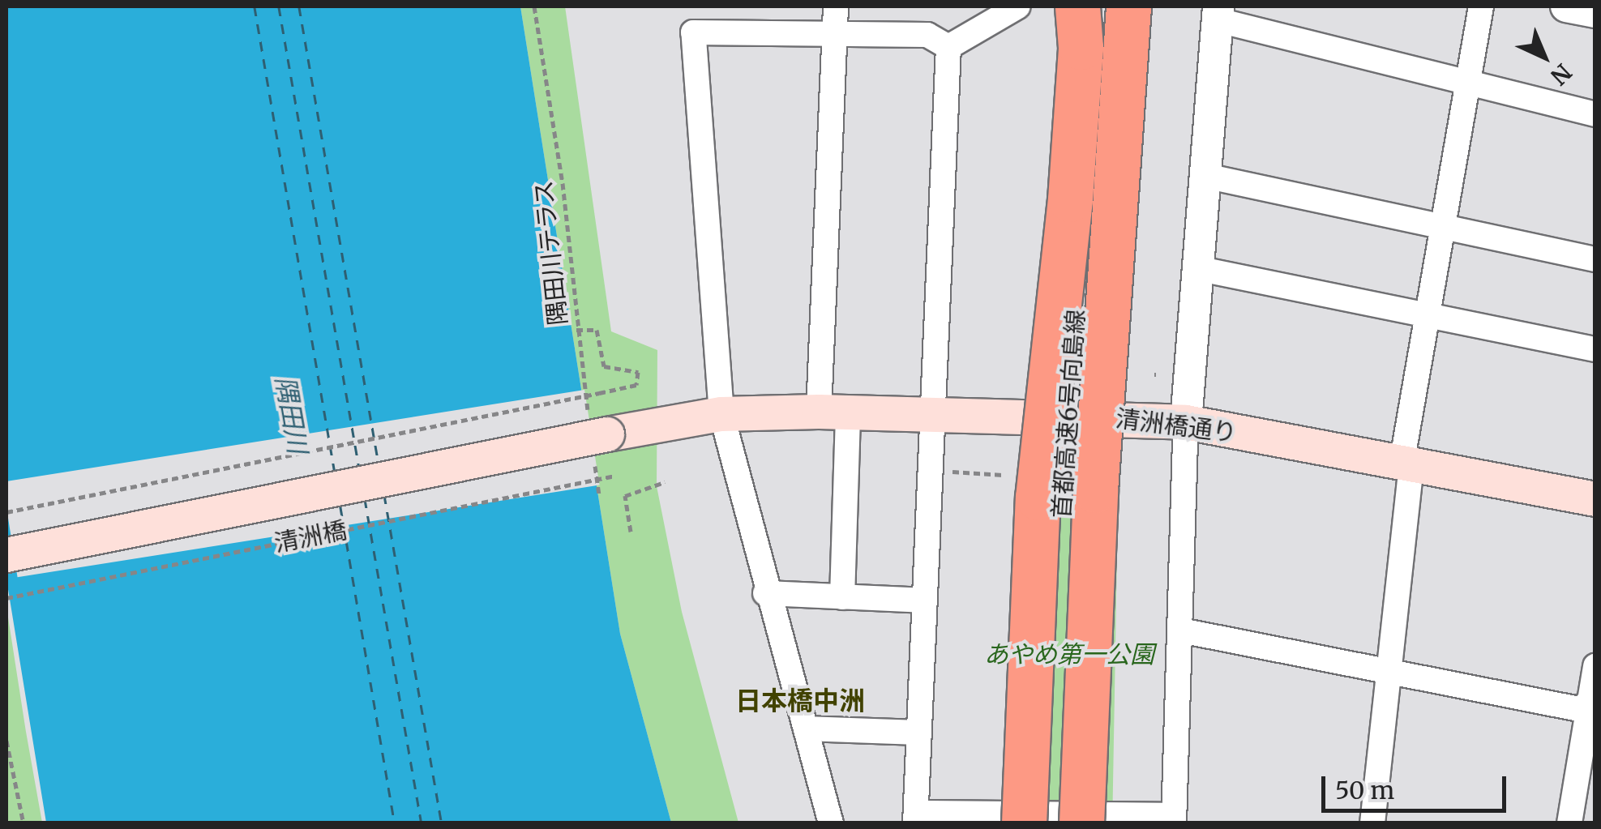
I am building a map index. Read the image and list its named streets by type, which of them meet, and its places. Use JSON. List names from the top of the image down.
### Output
{
  "streets": {
    "highway": ["首都高速6号向島線"],
    "main road": ["清洲橋通り", "清洲橋"],
    "path": ["隅田川テラス"]
  },
  "crossings": [
    ["隅田川テラス", "清洲橋通り"],
    ["隅田川テラス", "清洲橋"],
    ["清洲橋通り", "清洲橋"]
  ],
  "districts": ["日本橋中洲"],
  "water": ["隅田川"],
  "parks": ["あやめ第一公園"],
  "scale_bar": "50 m",
  "north": "bottom right"
}
